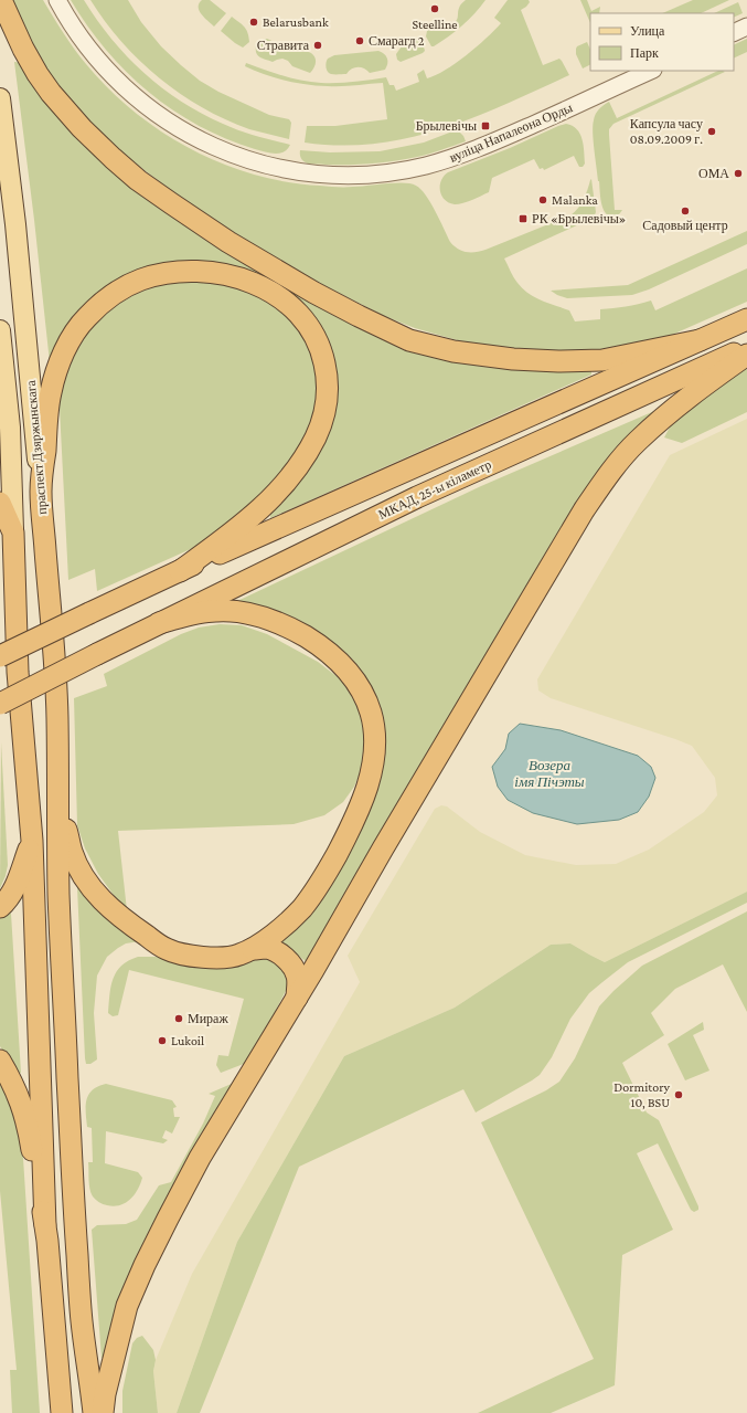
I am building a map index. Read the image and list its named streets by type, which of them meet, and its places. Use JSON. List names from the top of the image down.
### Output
{
  "streets": {
    "highway": ["праспект Дзяржынскага", "МКАД, 25-ы кіламетр"],
    "street": ["вуліца Напалеона Орды"]
  },
  "water": ["Возера імя Пічэты"],
  "places": {
    "other": [
      "Steelline",
      "Belarusbank",
      "Смарагд 2",
      "Стравита",
      "Капсула часу 08.09.2009 г.",
      "ОМА",
      "Malanka",
      "Садовый центр",
      "Мираж",
      "Lukoil",
      "Dormitory 10, BSU"
    ],
    "transit": ["Брылевічы", "РК «Брылевічы»"]
  },
  "legend": ["Улица", "Парк"]
}
